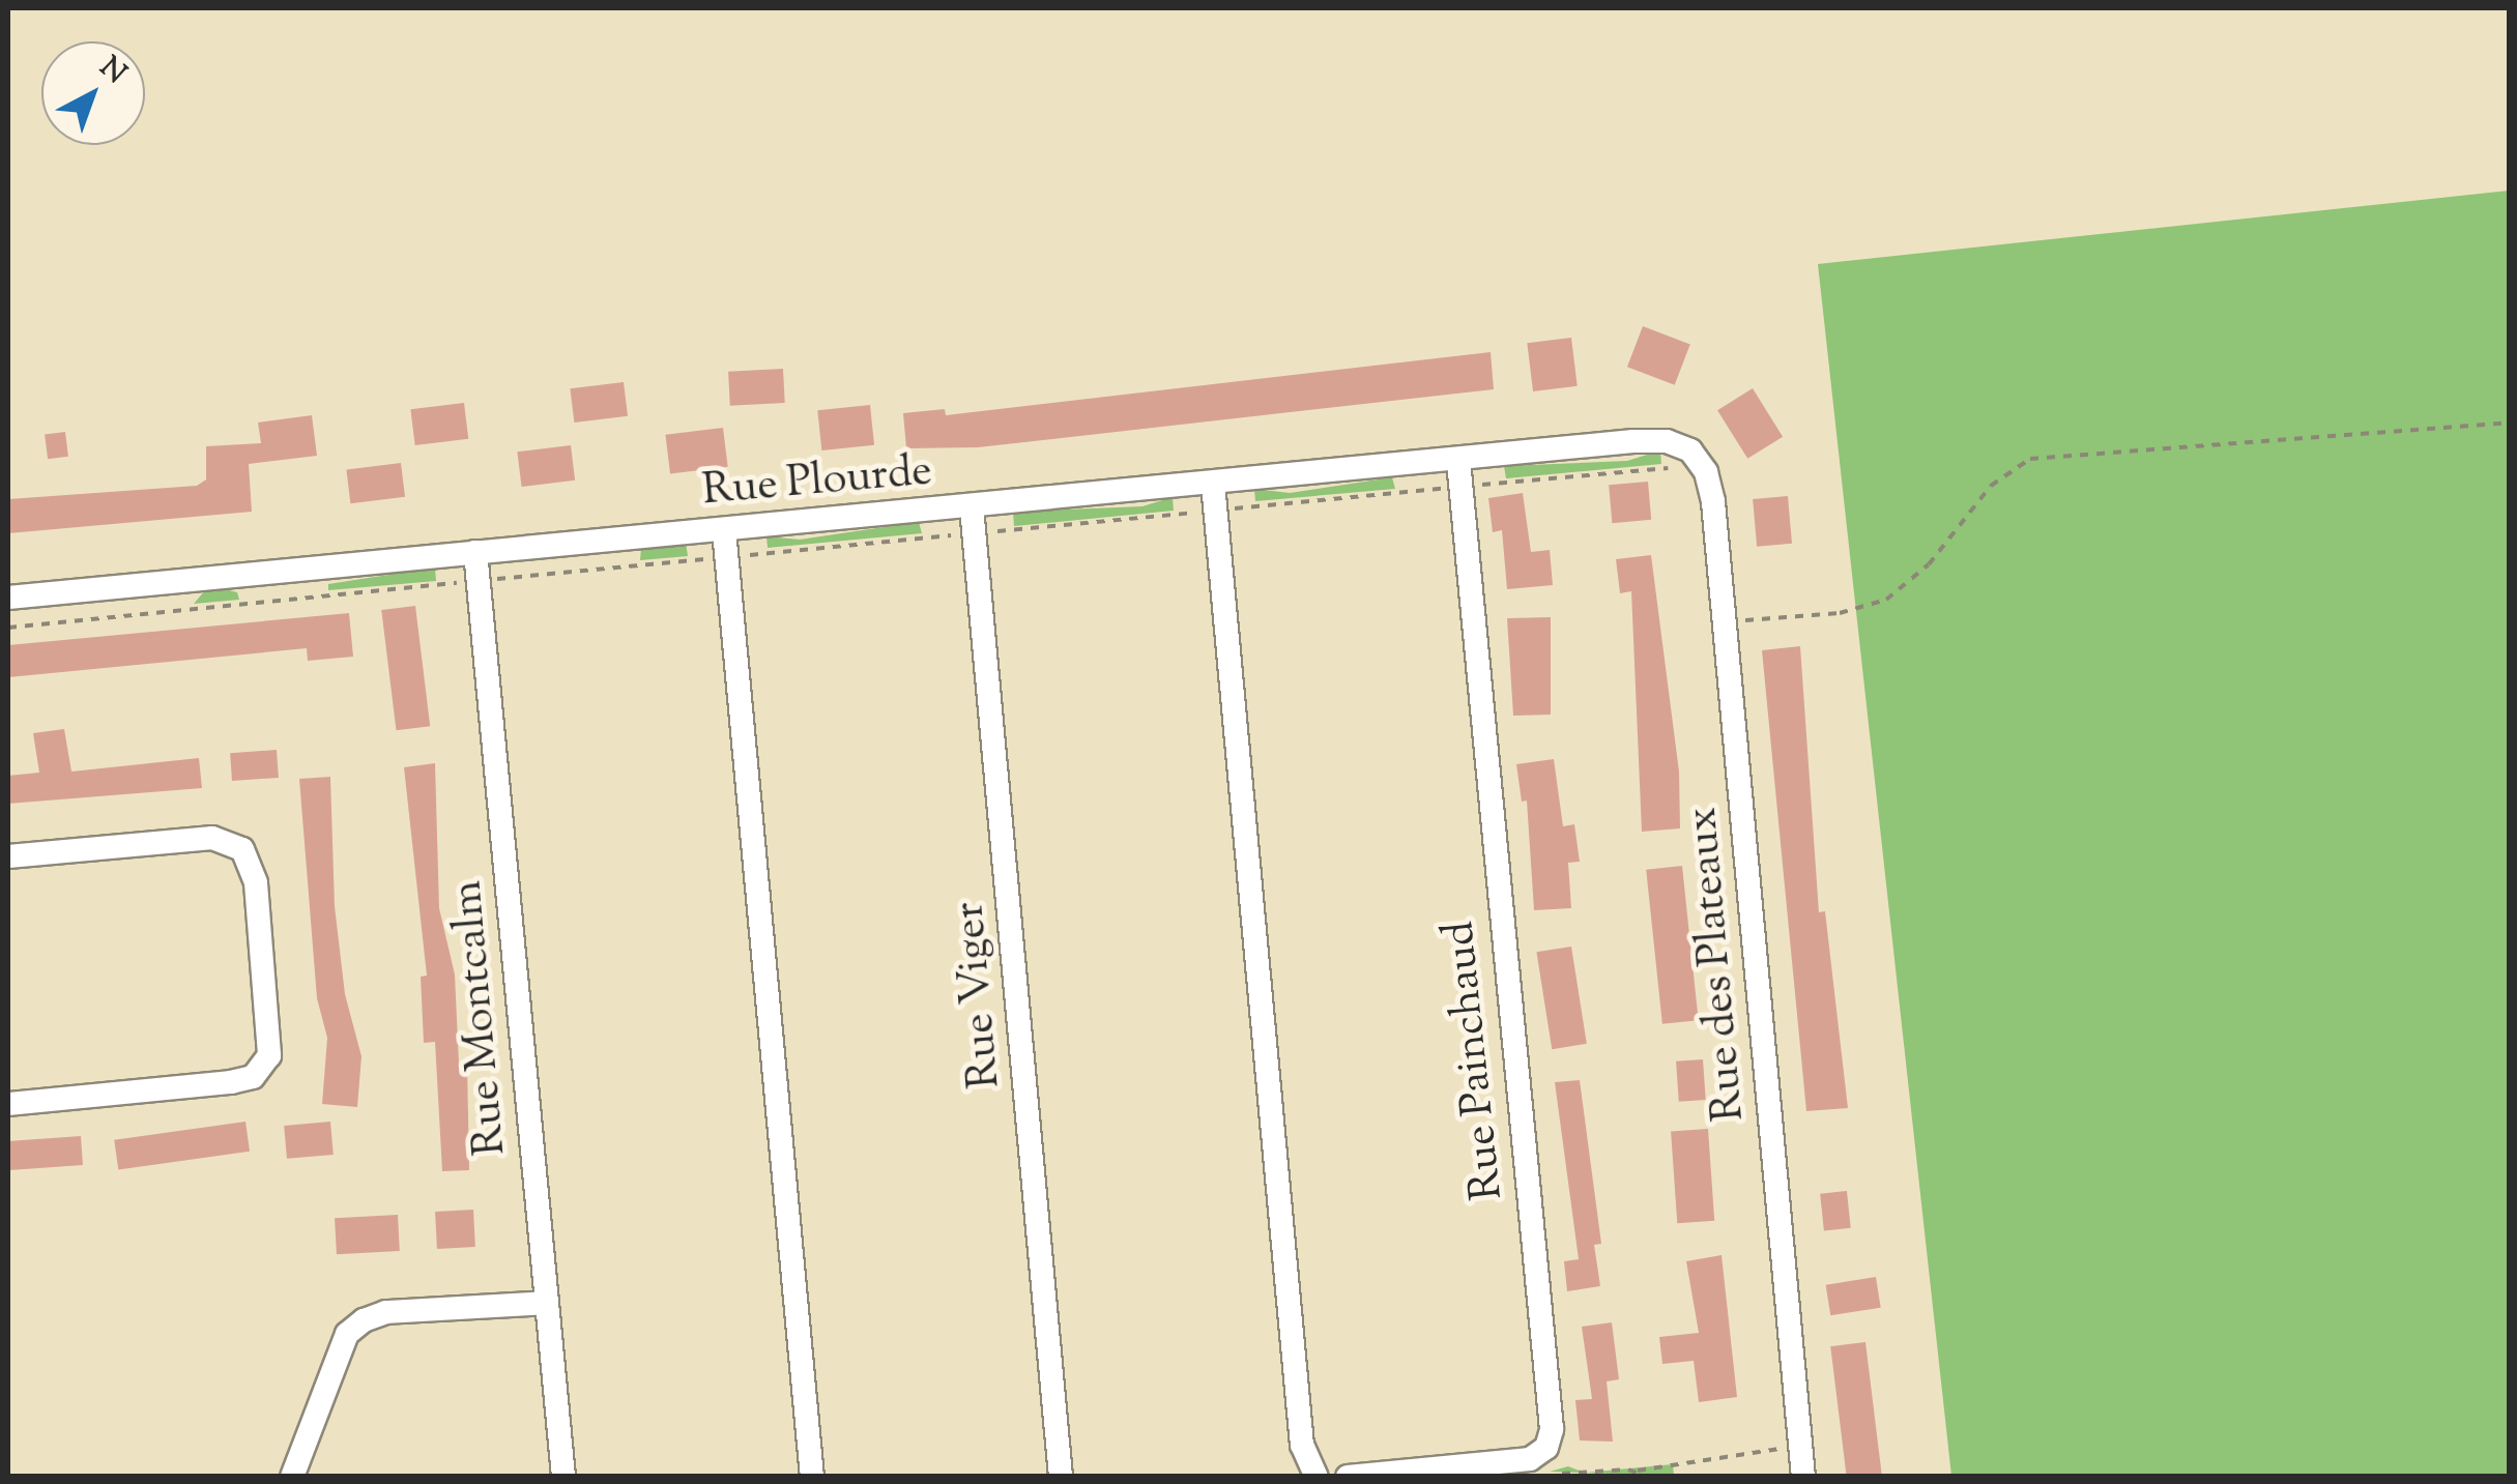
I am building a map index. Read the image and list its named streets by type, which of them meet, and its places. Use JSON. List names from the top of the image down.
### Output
{
  "streets": {
    "street": [
      "Rue Plourde",
      "Rue des Plateaux",
      "Rue Viger",
      "Rue Montcalm",
      "Rue Painchaud"
    ]
  },
  "crossings": [
    ["Rue Plourde", "Rue des Plateaux"],
    ["Rue Plourde", "Rue Viger"],
    ["Rue Plourde", "Rue Montcalm"],
    ["Rue Plourde", "Rue Painchaud"]
  ],
  "north": "top right"
}
